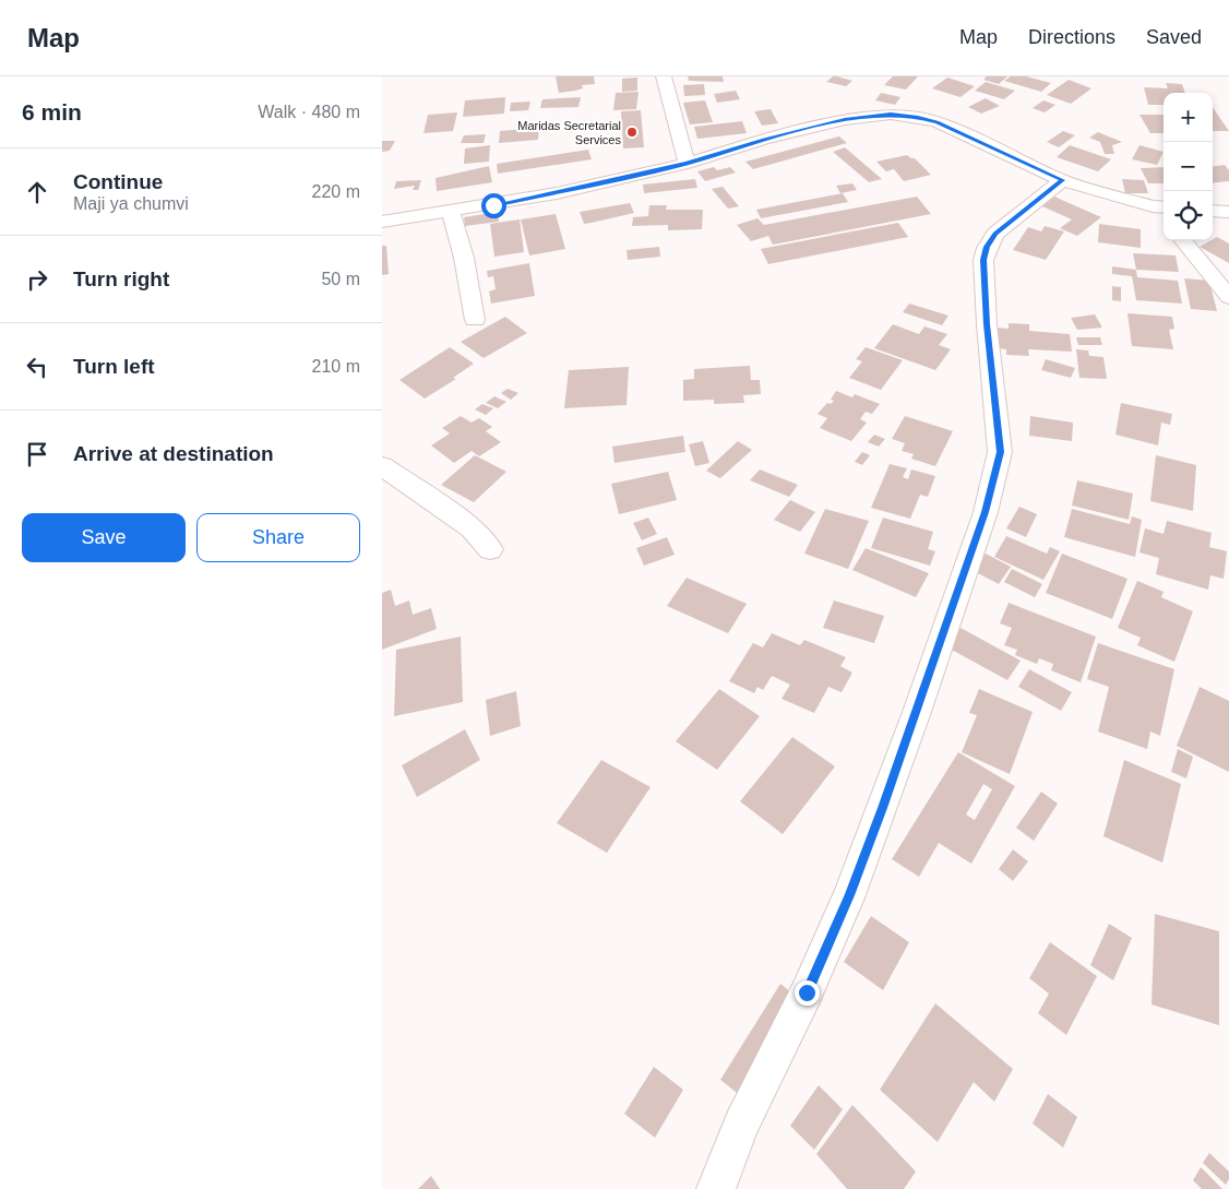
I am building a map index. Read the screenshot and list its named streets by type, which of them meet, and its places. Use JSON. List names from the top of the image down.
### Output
{
  "places": ["Maridas Secretarial Services"],
  "page": {
    "header": "Map",
    "nav": ["Map", "Directions", "Saved"],
    "heading": ["6 min", "Walk · 480 m"],
    "map_buttons": ["+", "−"],
    "list": [
      ["Continue", "Maji ya chumvi", "220 m"],
      ["Turn right", "50 m"],
      ["Turn left", "210 m"],
      "Arrive at destination"
    ],
    "buttons": ["Save", "Share"]
  }
}
